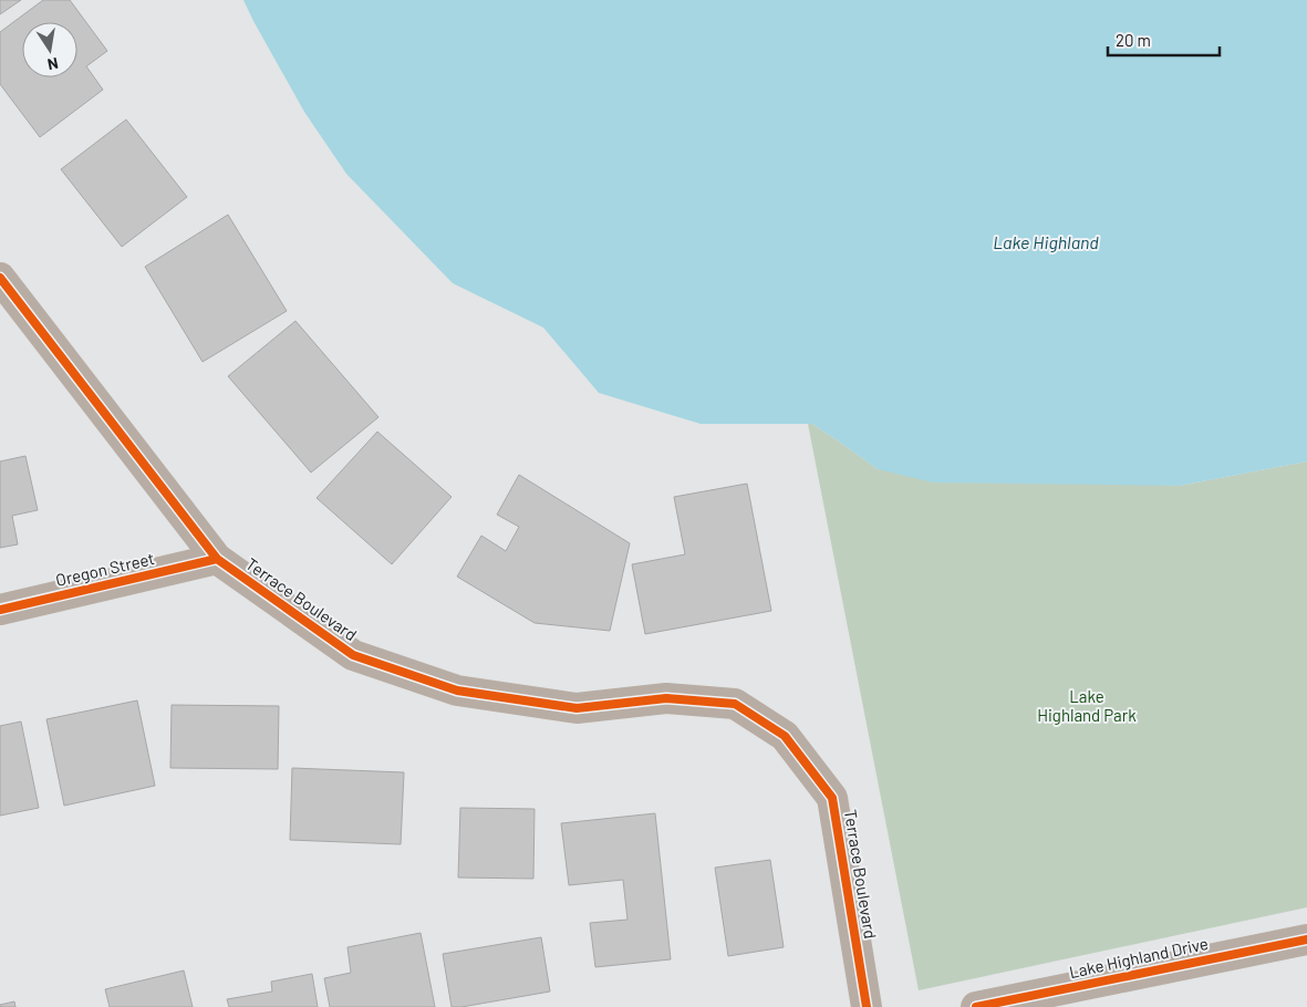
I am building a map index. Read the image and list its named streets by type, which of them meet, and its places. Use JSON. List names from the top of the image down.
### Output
{
  "streets": {
    "street": ["Oregon Street", "Terrace Boulevard", "Lake Highland Drive"]
  },
  "crossings": [
    ["Oregon Street", "Terrace Boulevard"]
  ],
  "water": ["Lake Highland"],
  "parks": ["Lake Highland Park"],
  "scale_bar": "20 m",
  "north": "bottom"
}
